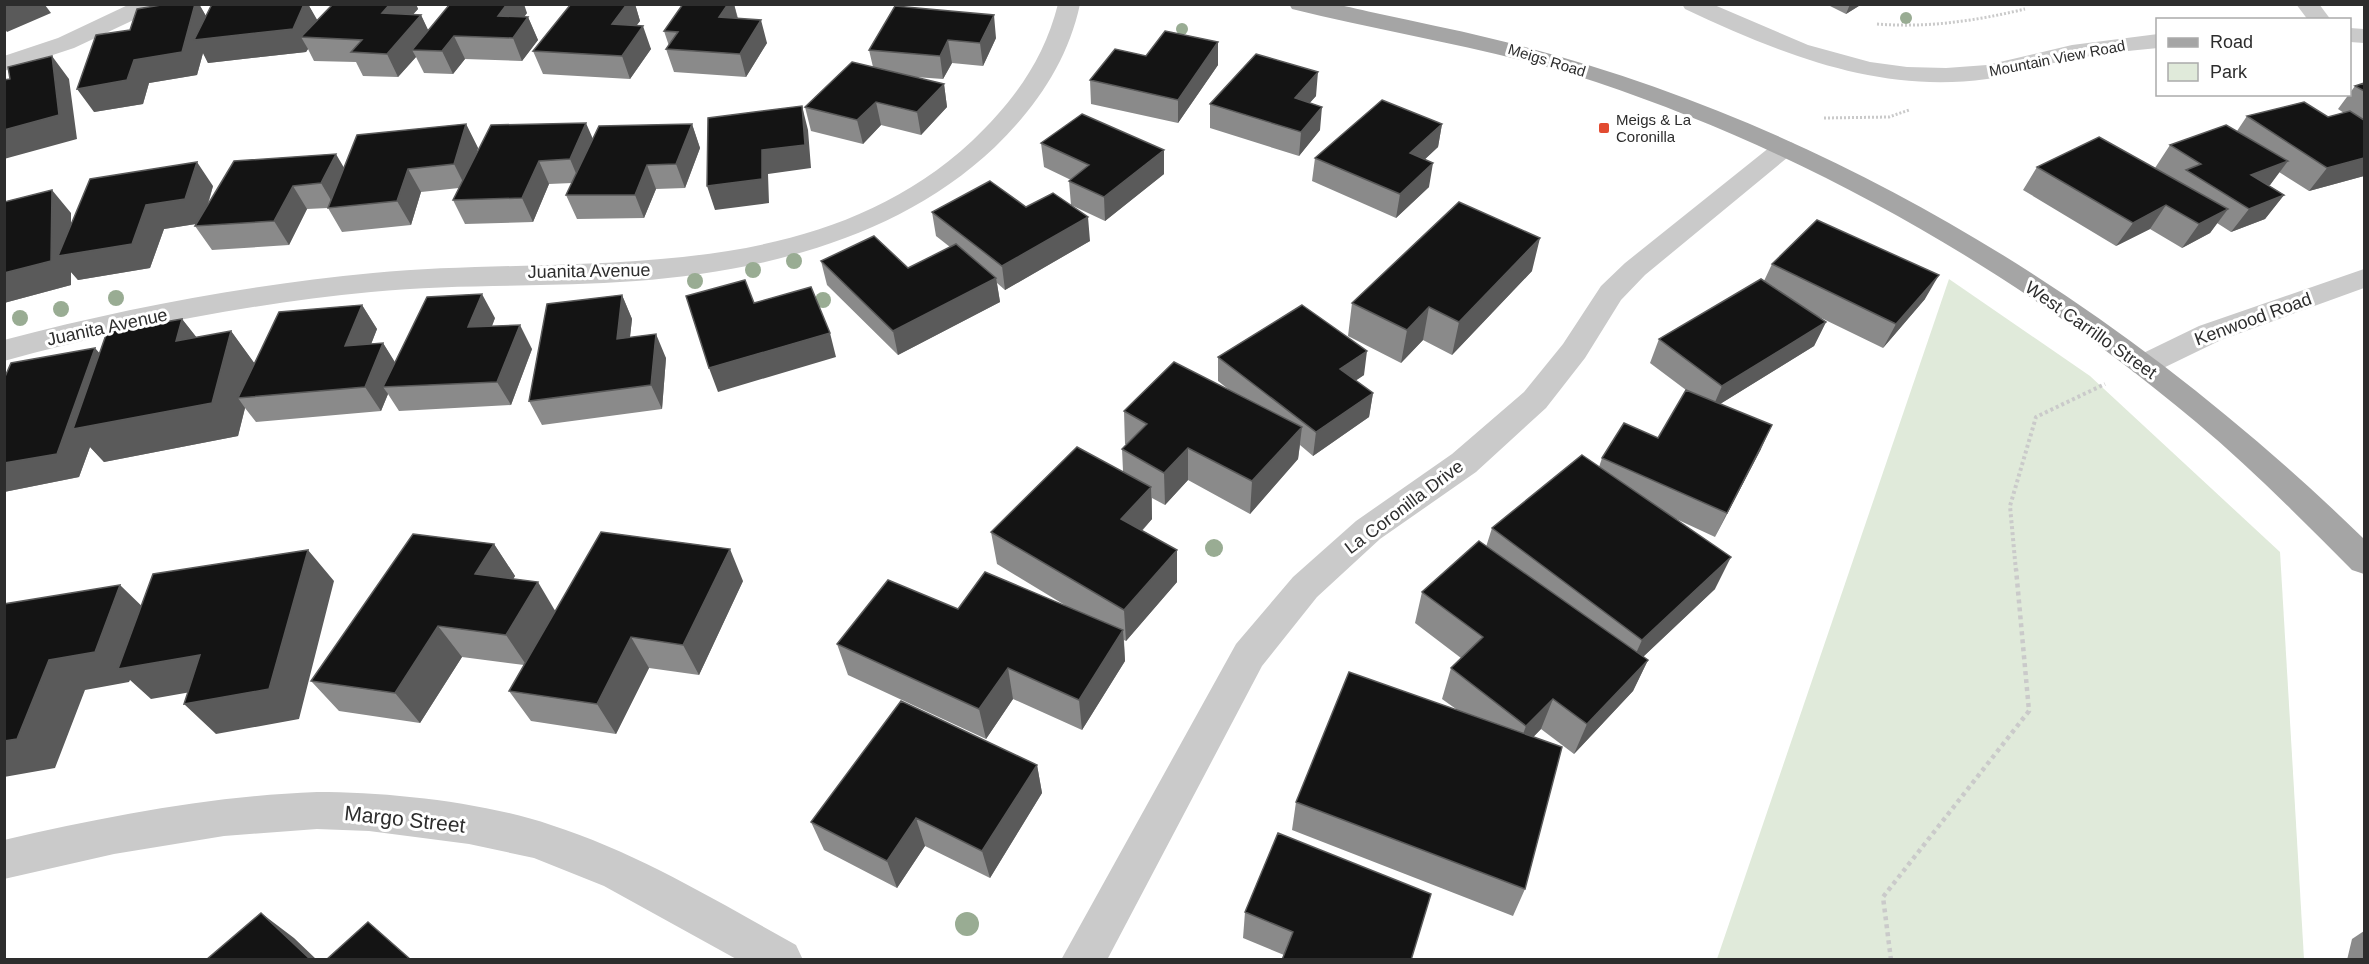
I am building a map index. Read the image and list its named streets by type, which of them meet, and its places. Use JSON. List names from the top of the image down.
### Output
{
  "streets": {
    "main road": ["Meigs Road", "West Carrillo Street"],
    "street": [
      "Mountain View Road",
      "Juanita Avenue",
      "Kenwood Road",
      "La Coronilla Drive",
      "Margo Street"
    ]
  },
  "crossings": [
    ["Meigs Road", "West Carrillo Street"],
    ["Meigs Road", "La Coronilla Drive"],
    ["Kenwood Road", "West Carrillo Street"],
    ["West Carrillo Street", "La Coronilla Drive"]
  ],
  "places": {
    "transit": ["Meigs & La Coronilla"]
  },
  "legend": ["Road", "Park"]
}
